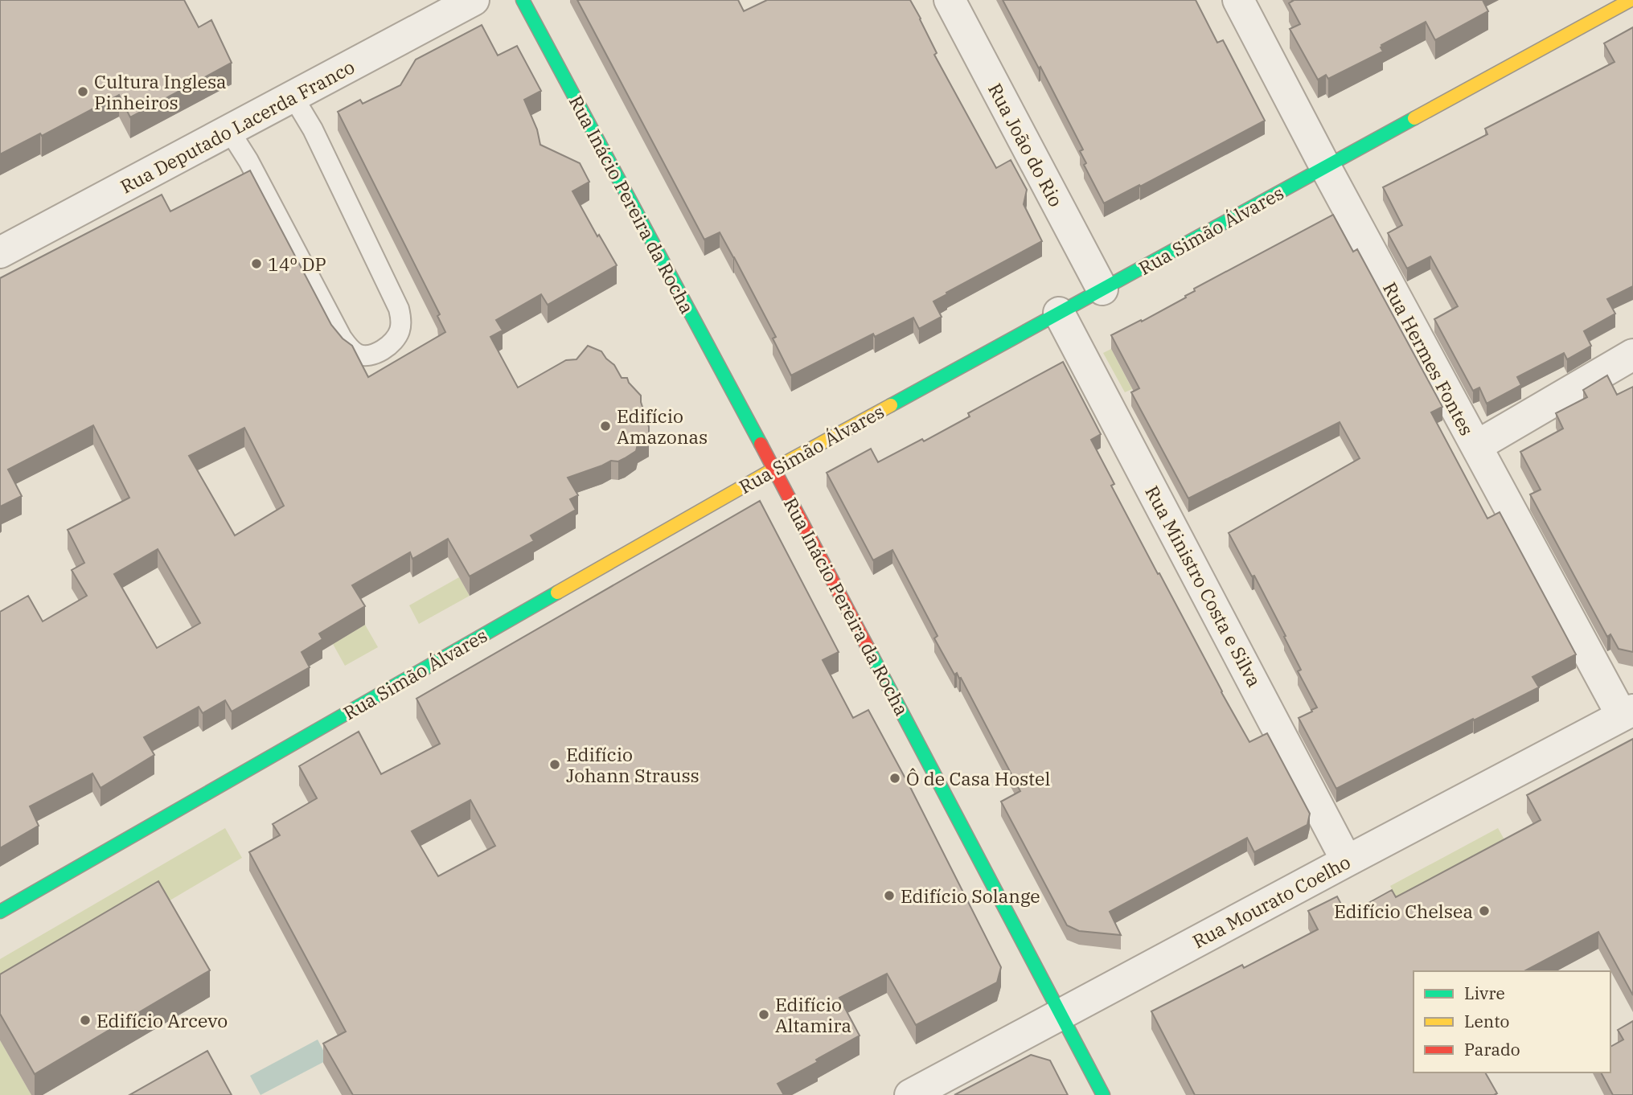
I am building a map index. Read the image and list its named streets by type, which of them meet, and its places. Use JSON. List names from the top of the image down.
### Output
{
  "streets": {
    "street": [
      "Rua Deputado Lacerda Franco",
      "Rua João do Rio",
      "Rua Inácio Pereira da Rocha",
      "Rua Simão Álvares",
      "Rua Hermes Fontes",
      "Rua Ministro Costa e Silva",
      "Rua Mourato Coelho"
    ]
  },
  "crossings": [
    ["Rua João do Rio", "Rua Simão Álvares"],
    ["Rua Inácio Pereira da Rocha", "Rua Simão Álvares"],
    ["Rua Inácio Pereira da Rocha", "Rua Mourato Coelho"],
    ["Rua Simão Álvares", "Rua Hermes Fontes"],
    ["Rua Simão Álvares", "Rua Ministro Costa e Silva"],
    ["Rua Hermes Fontes", "Rua Mourato Coelho"],
    ["Rua Ministro Costa e Silva", "Rua Mourato Coelho"]
  ],
  "places": [
    "Cultura Inglesa Pinheiros",
    "14º DP",
    "Edifício Amazonas",
    "Edifício Johann Strauss",
    "Ô de Casa Hostel",
    "Edifício Solange",
    "Edifício Chelsea",
    "Edifício Altamira",
    "Edifício Arcevo"
  ],
  "legend": ["Livre", "Lento", "Parado"]
}
